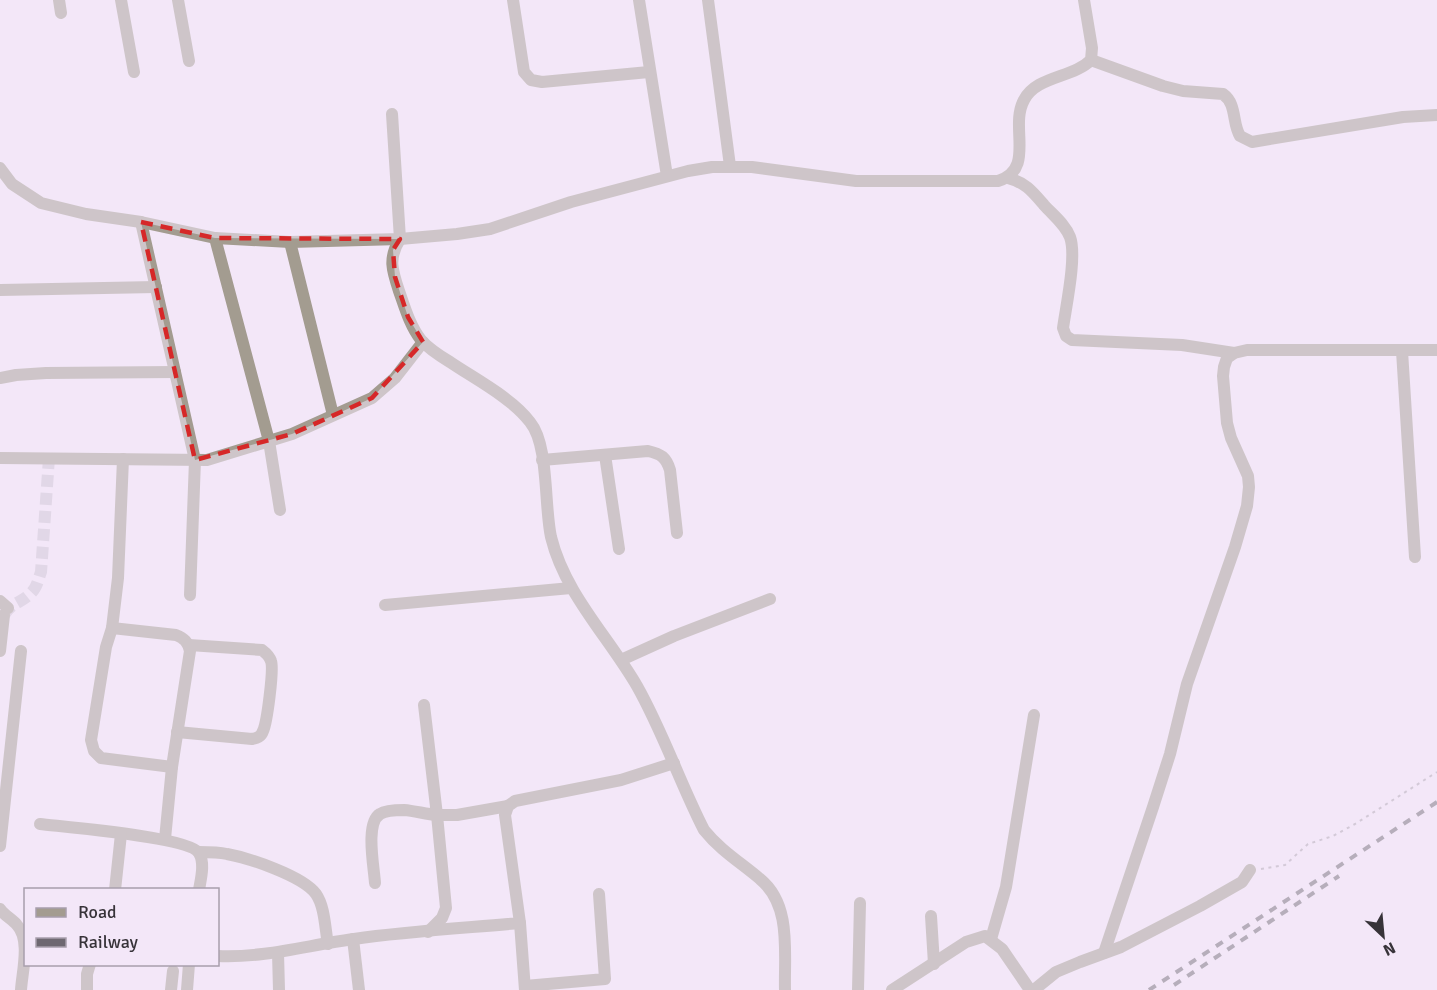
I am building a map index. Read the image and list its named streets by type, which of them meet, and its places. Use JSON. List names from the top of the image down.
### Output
{
  "legend": ["Road", "Railway"],
  "north": "bottom right"
}
